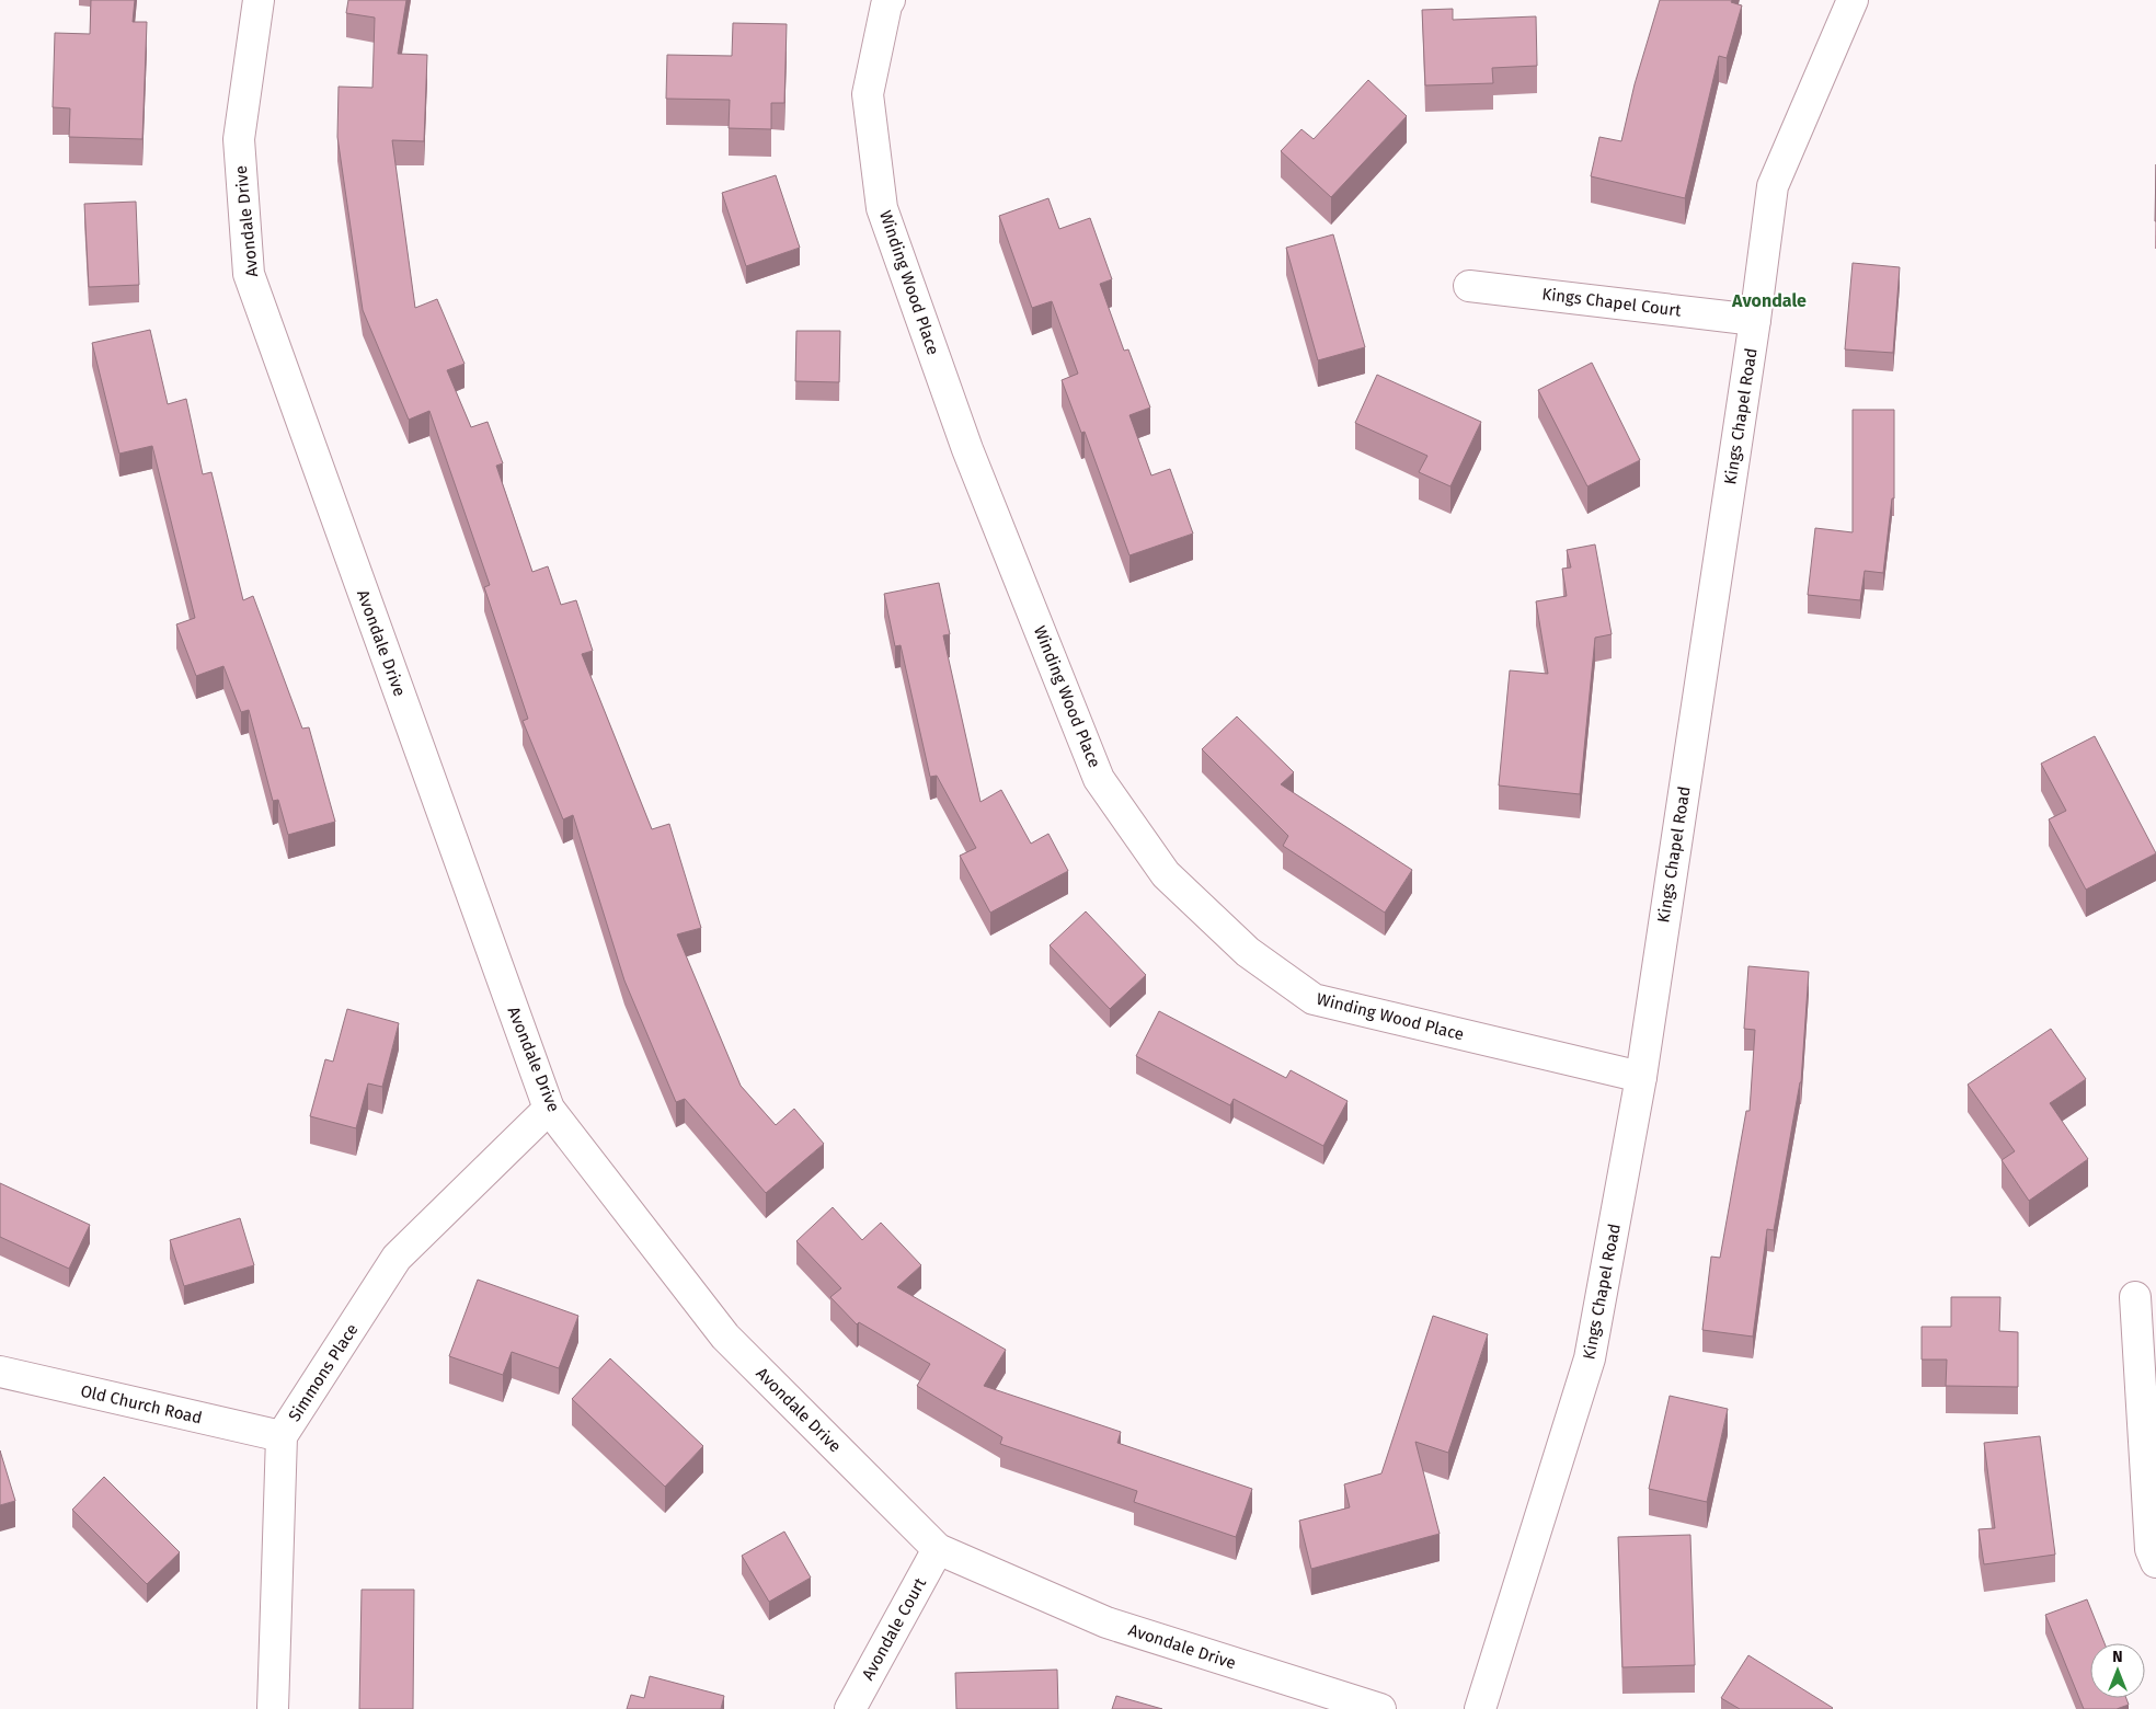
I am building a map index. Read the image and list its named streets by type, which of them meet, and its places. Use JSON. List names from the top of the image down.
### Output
{
  "streets": {
    "street": [
      "Avondale Drive",
      "Winding Wood Place",
      "Kings Chapel Court",
      "Kings Chapel Road",
      "Simmons Place",
      "Old Church Road",
      "Avondale Court"
    ]
  },
  "crossings": [
    ["Avondale Drive", "Simmons Place"],
    ["Avondale Drive", "Avondale Court"],
    ["Winding Wood Place", "Kings Chapel Road"],
    ["Kings Chapel Court", "Kings Chapel Road"],
    ["Simmons Place", "Old Church Road"]
  ],
  "districts": ["Avondale"],
  "north": "top"
}
